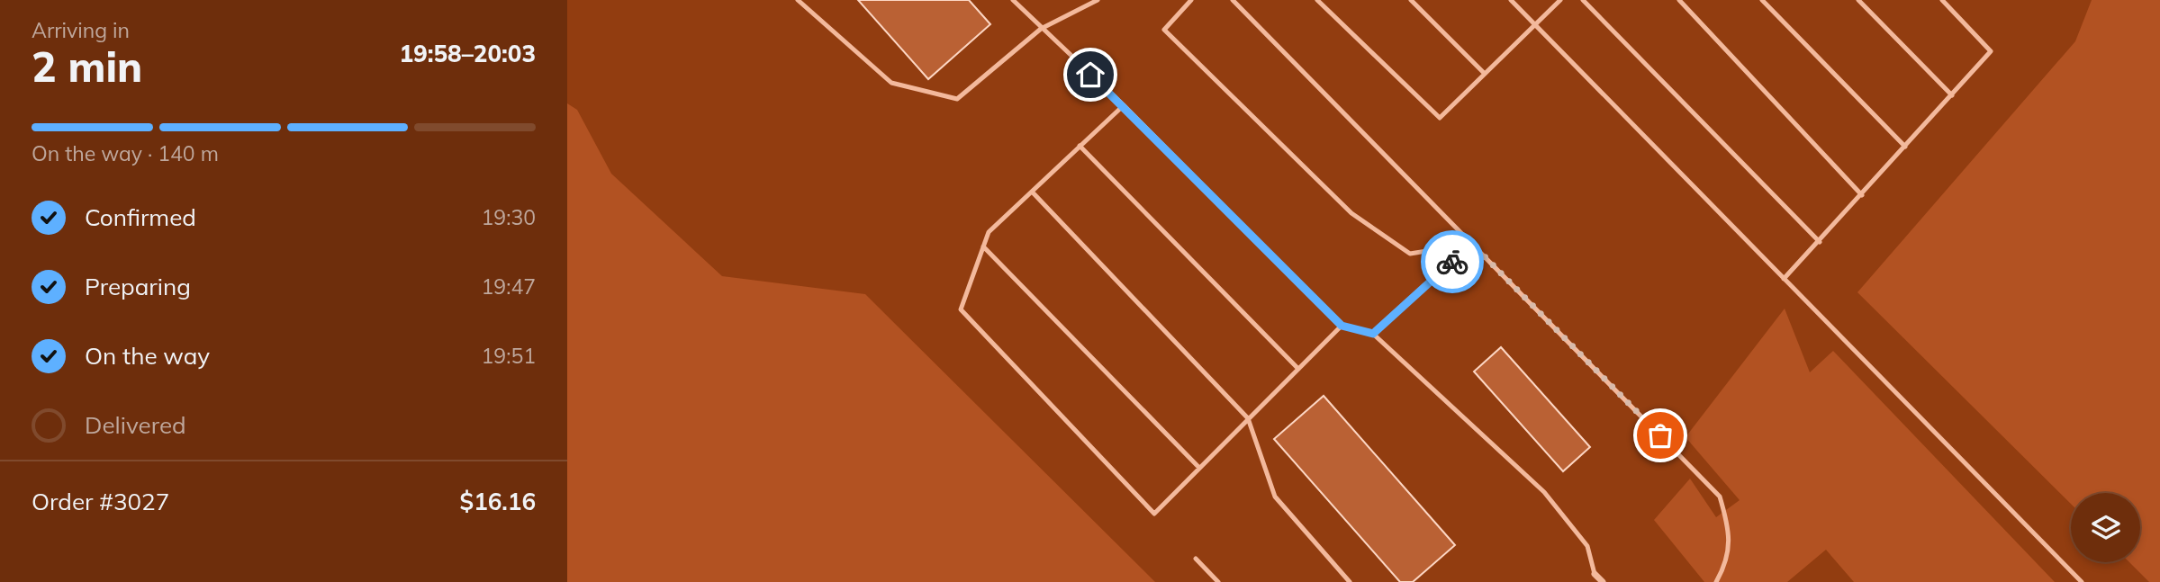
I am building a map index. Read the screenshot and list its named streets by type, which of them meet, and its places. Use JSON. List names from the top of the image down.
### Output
{
  "page": {
    "heading": ["2 min", "Arriving in", "19:58–20:03"],
    "panel": ["Order #3027", "$16.16"],
    "bar": "On the way · 140 m",
    "list": [
      ["Confirmed", "19:30"],
      ["Preparing", "19:47"],
      ["On the way", "19:51"],
      "Delivered"
    ]
  }
}
